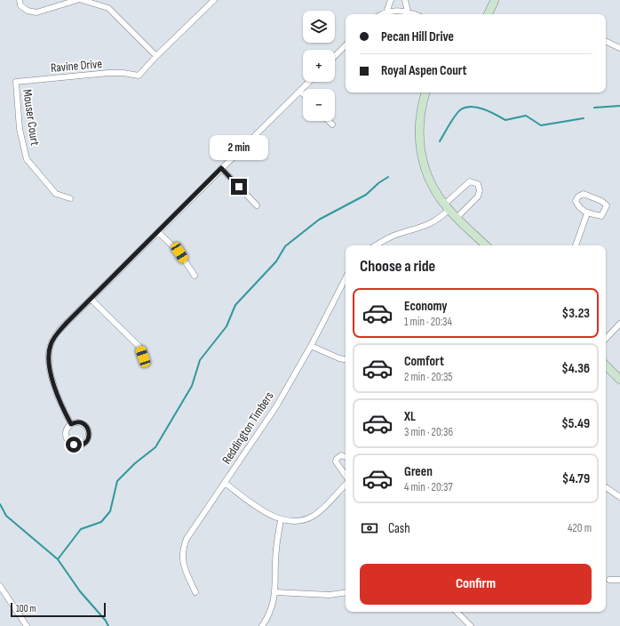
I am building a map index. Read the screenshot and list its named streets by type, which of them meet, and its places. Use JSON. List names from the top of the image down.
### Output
{
  "streets": {
    "street": ["Ravine Drive", "Mouser Court", "Reddington Timbers"]
  },
  "crossings": [
    ["Ravine Drive", "Mouser Court"]
  ],
  "scale_bar": "100 m",
  "page": {
    "map_buttons": ["+", "−"],
    "banner": ["Pecan Hill Drive", "Royal Aspen Court"],
    "bubble": "2 min",
    "heading": "Choose a ride",
    "list": [
      {
        "name": "Economy",
        "note": "1 min · 20:34",
        "value": "$3.23"
      },
      {
        "name": "Comfort",
        "note": "2 min · 20:35",
        "value": "$4.36"
      },
      {
        "name": "XL",
        "note": "3 min · 20:36",
        "value": "$5.49"
      },
      {
        "name": "Green",
        "note": "4 min · 20:37",
        "value": "$4.79"
      }
    ],
    "pay": ["Cash", "420 m"],
    "buttons": "Confirm",
    "scale": "100 m"
  }
}
